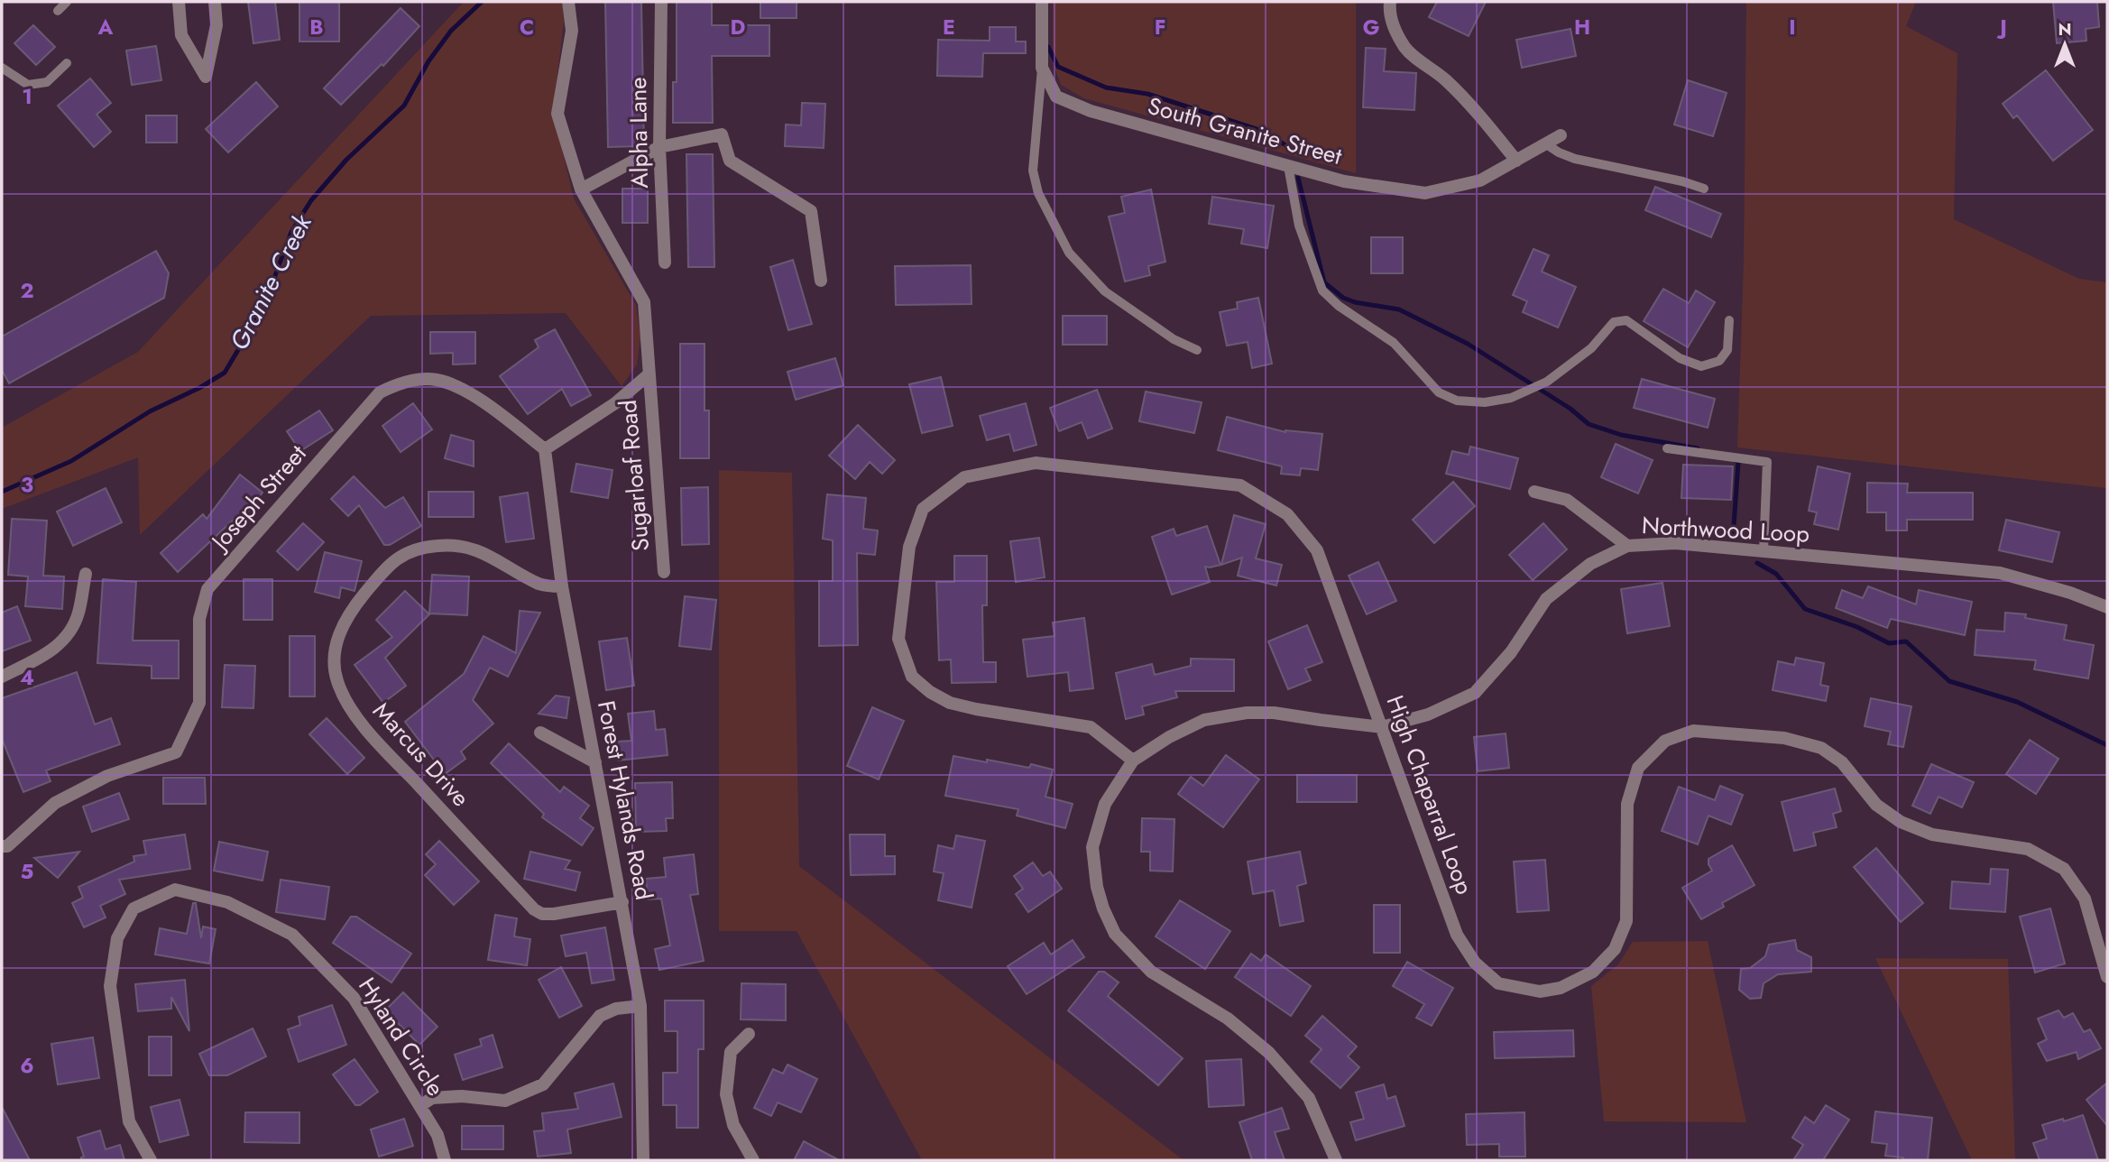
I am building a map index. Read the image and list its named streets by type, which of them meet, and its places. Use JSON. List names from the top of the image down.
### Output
{
  "streets": {
    "street": [
      "South Granite Street",
      "Alpha Lane",
      "Sugarloaf Road",
      "Joseph Street",
      "Northwood Loop",
      "Marcus Drive",
      "High Chaparral Loop",
      "Forest Hylands Road",
      "Hyland Circle"
    ]
  },
  "crossings": [
    ["Joseph Street", "Forest Hylands Road"],
    ["Northwood Loop", "High Chaparral Loop"],
    ["Marcus Drive", "Forest Hylands Road"]
  ],
  "water": ["Granite Creek"],
  "north": "top",
  "grid": {
    "columns": [
      "A",
      "B",
      "C",
      "D",
      "E",
      "F",
      "G",
      "H",
      "I",
      "J"
    ],
    "rows": [
      "1",
      "2",
      "3",
      "4",
      "5",
      "6"
    ]
  }
}
